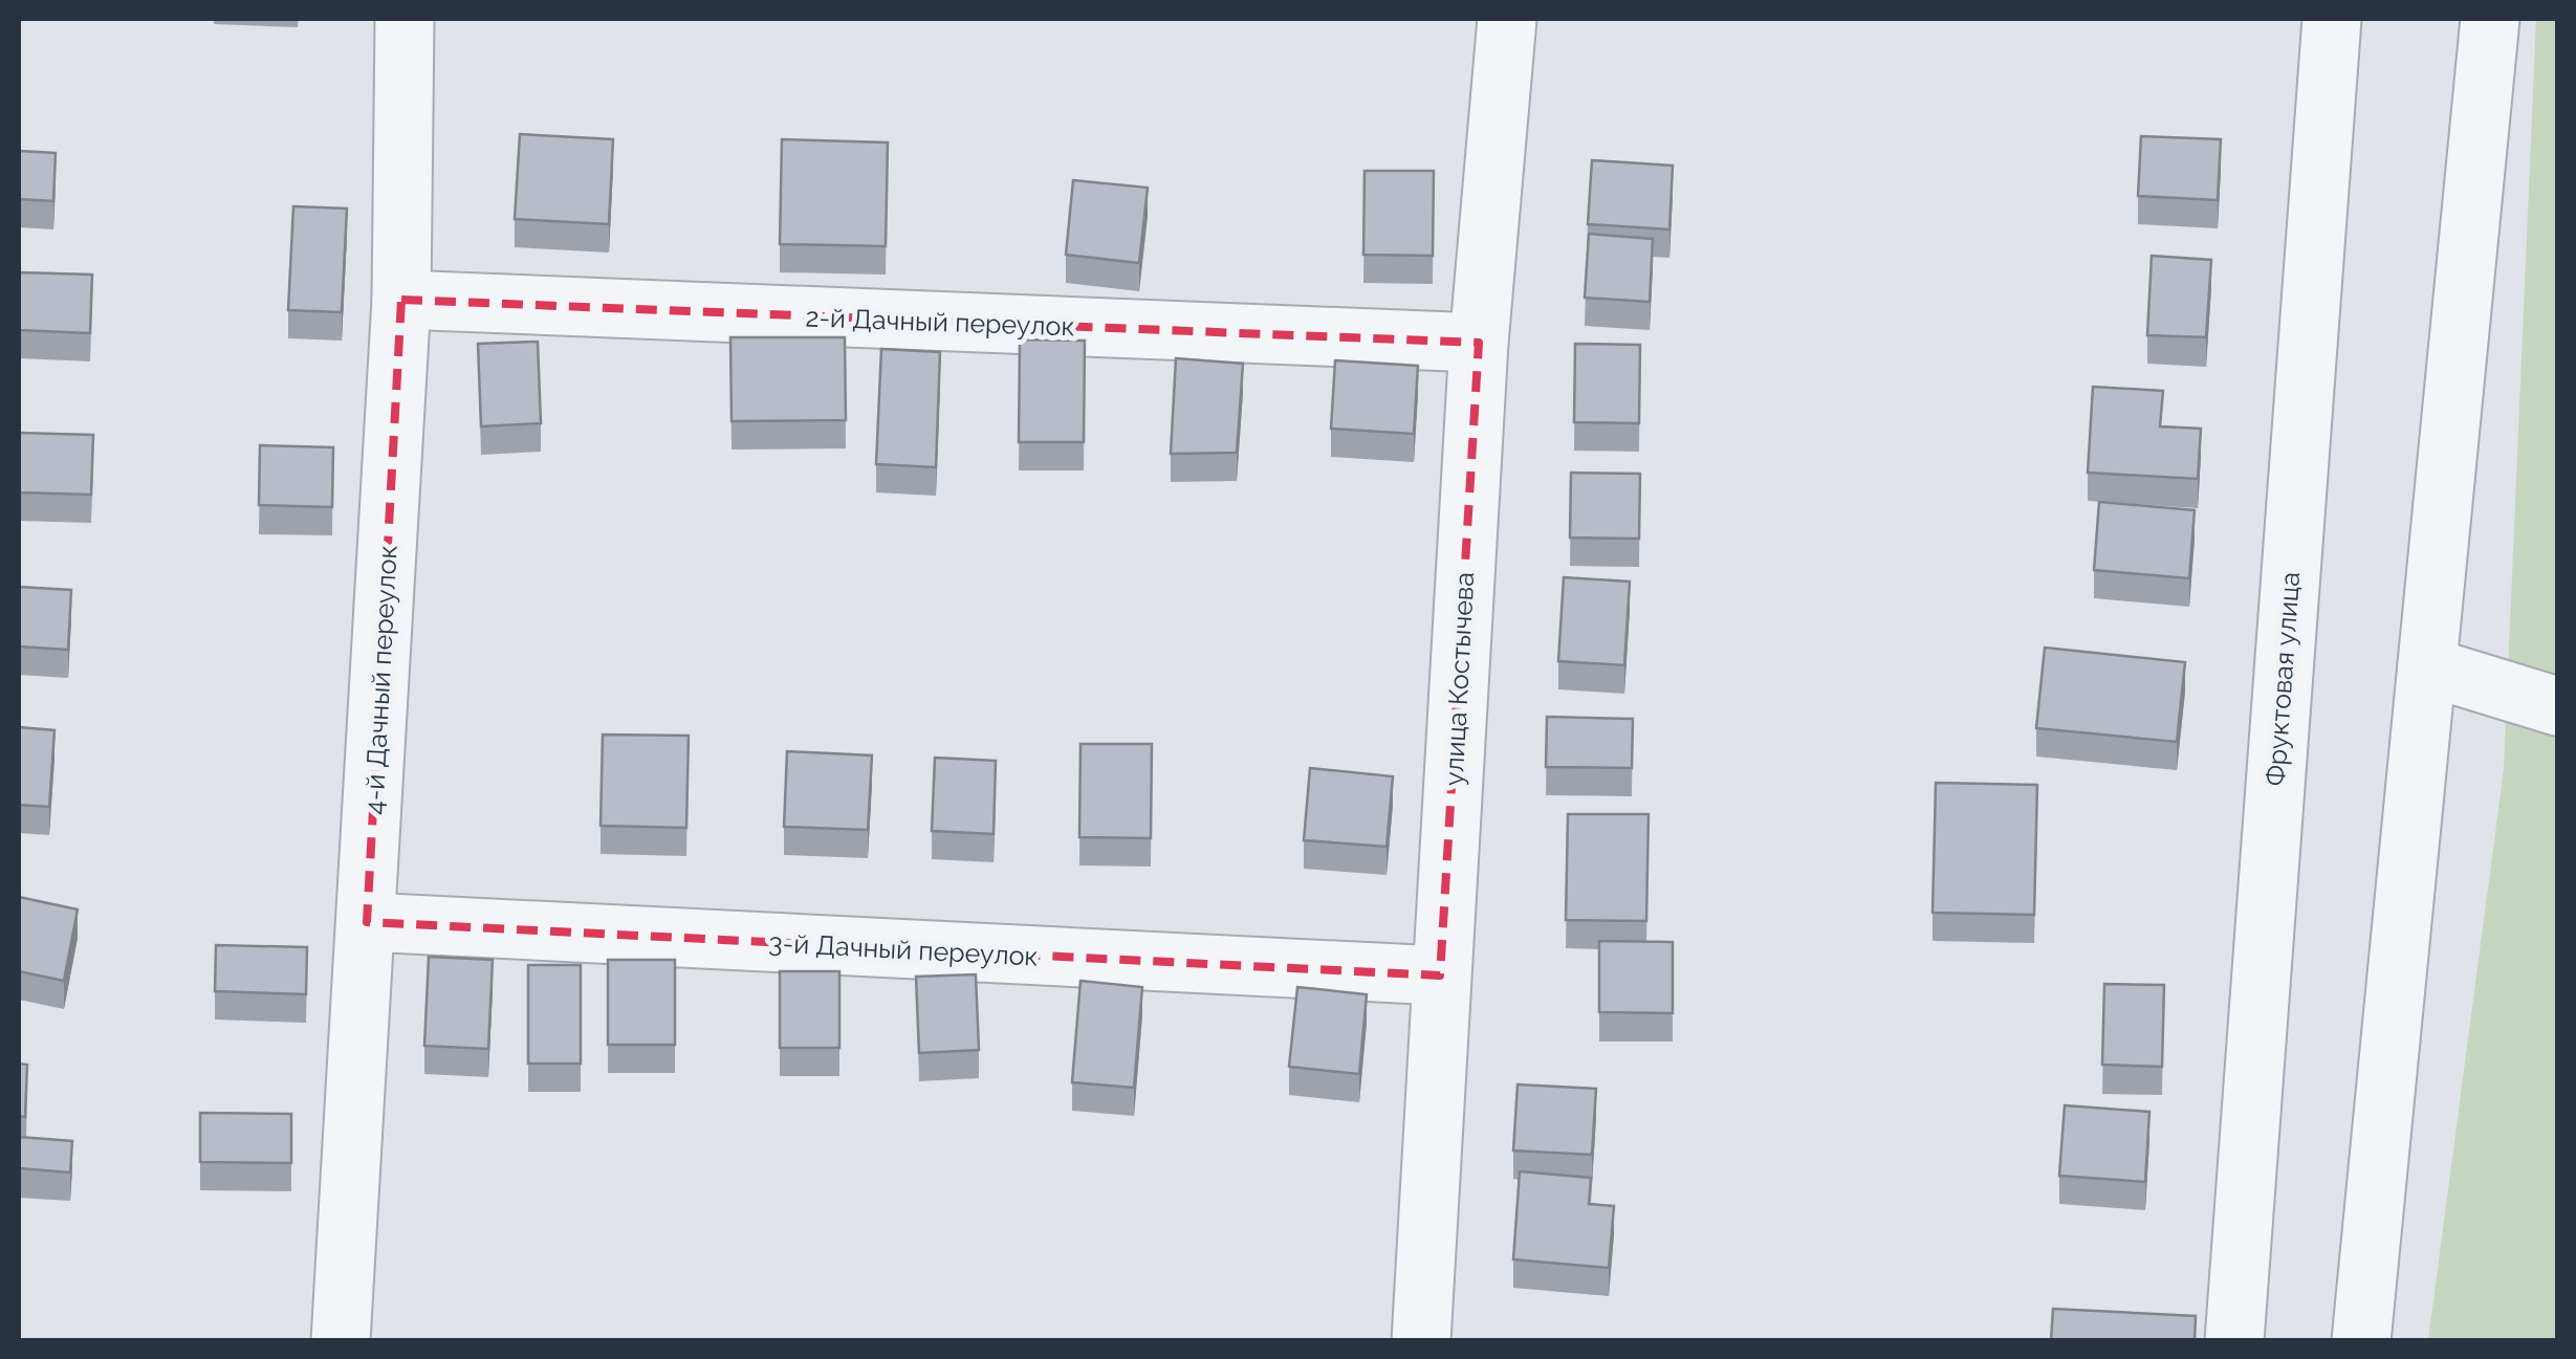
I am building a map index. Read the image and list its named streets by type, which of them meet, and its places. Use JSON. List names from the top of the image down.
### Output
{
  "streets": {
    "street": [
      "2-й Дачный переулок",
      "улица Костычева",
      "Фруктовая улица",
      "4-й Дачный переулок",
      "3-й Дачный переулок"
    ]
  },
  "crossings": [
    ["2-й Дачный переулок", "улица Костычева"],
    ["2-й Дачный переулок", "4-й Дачный переулок"],
    ["улица Костычева", "3-й Дачный переулок"],
    ["4-й Дачный переулок", "3-й Дачный переулок"]
  ]
}
